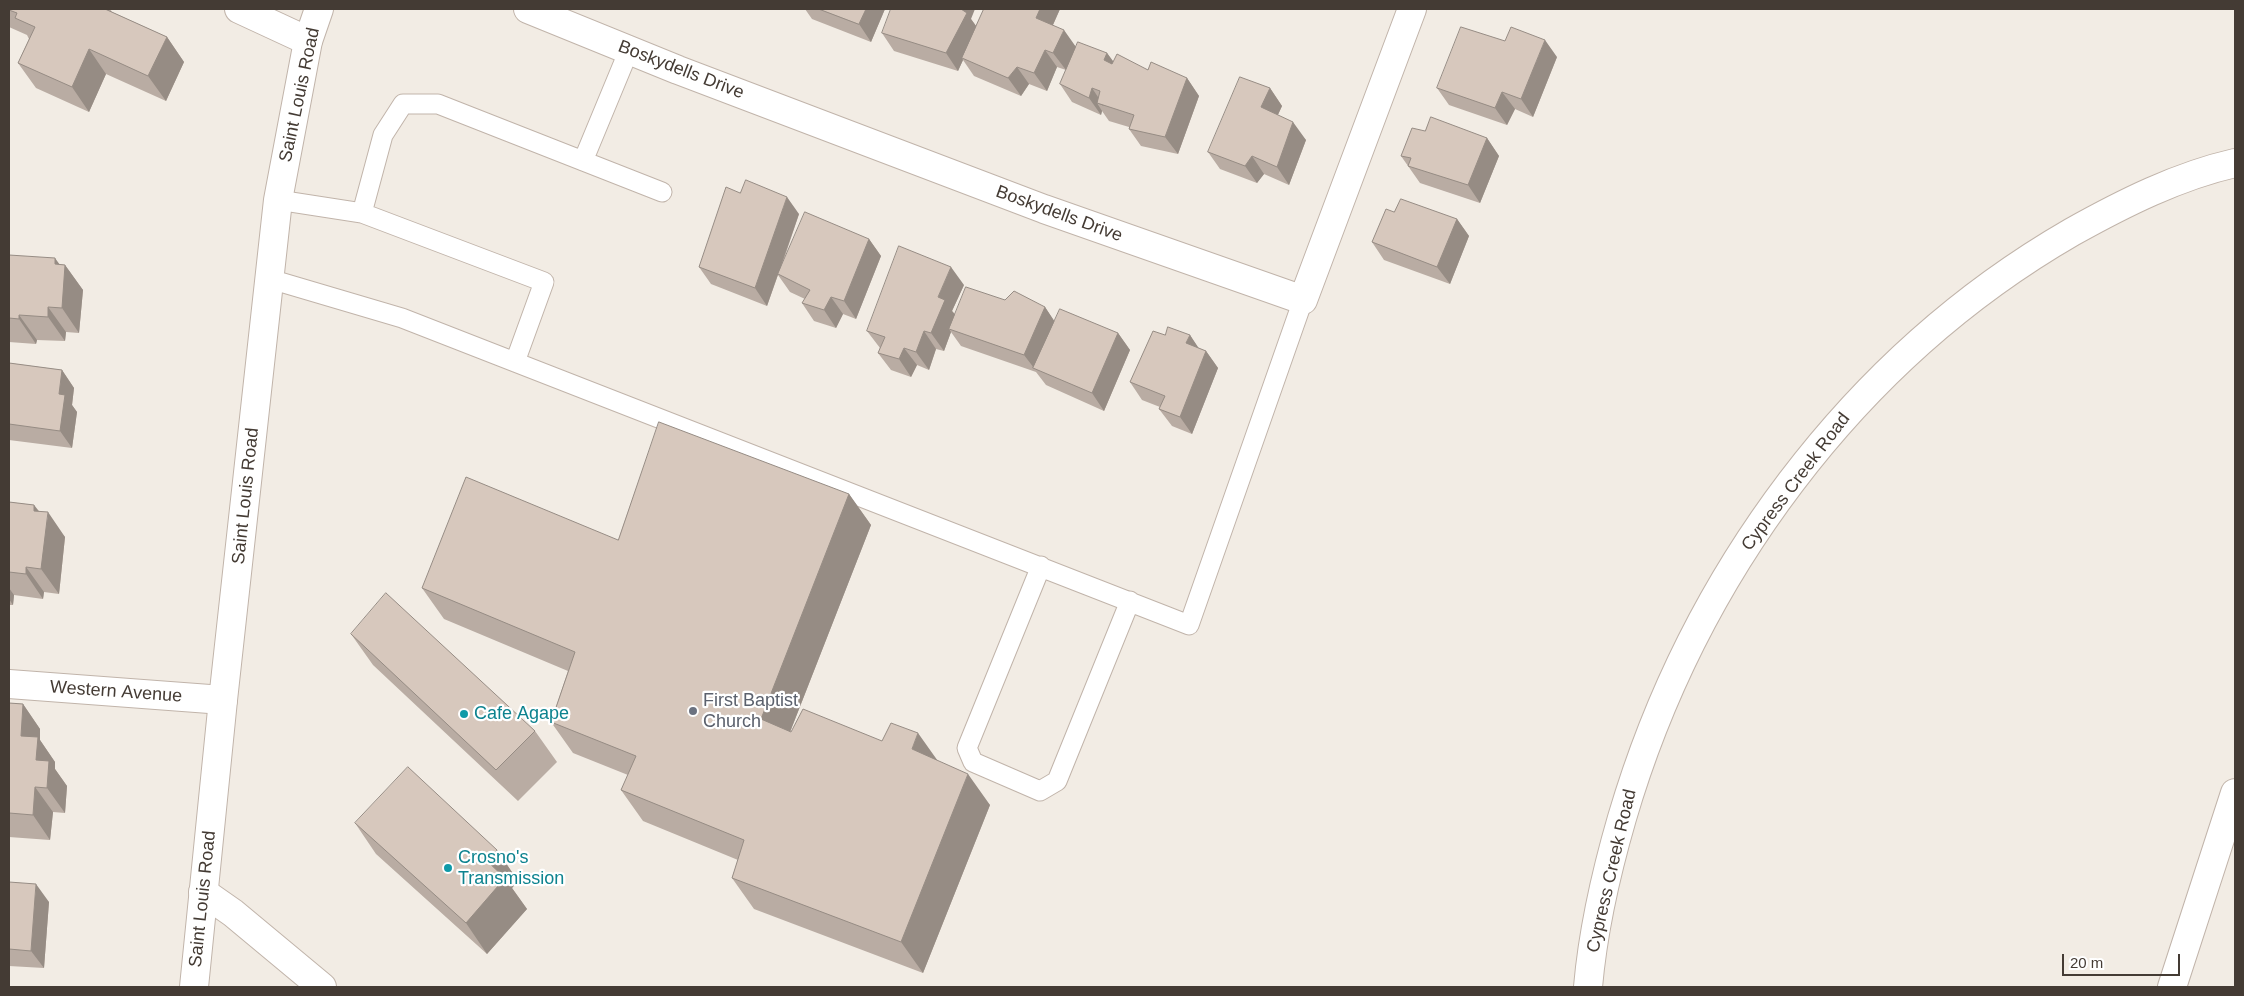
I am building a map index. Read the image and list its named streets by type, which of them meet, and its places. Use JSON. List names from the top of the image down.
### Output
{
  "streets": {
    "street": [
      "Boskydells Drive",
      "Saint Louis Road",
      "Cypress Creek Road",
      "Western Avenue"
    ]
  },
  "crossings": [
    ["Saint Louis Road", "Western Avenue"]
  ],
  "places": ["First Baptist Church", "Cafe Agape", "Crosno's Transmission"],
  "scale_bar": "20 m"
}
